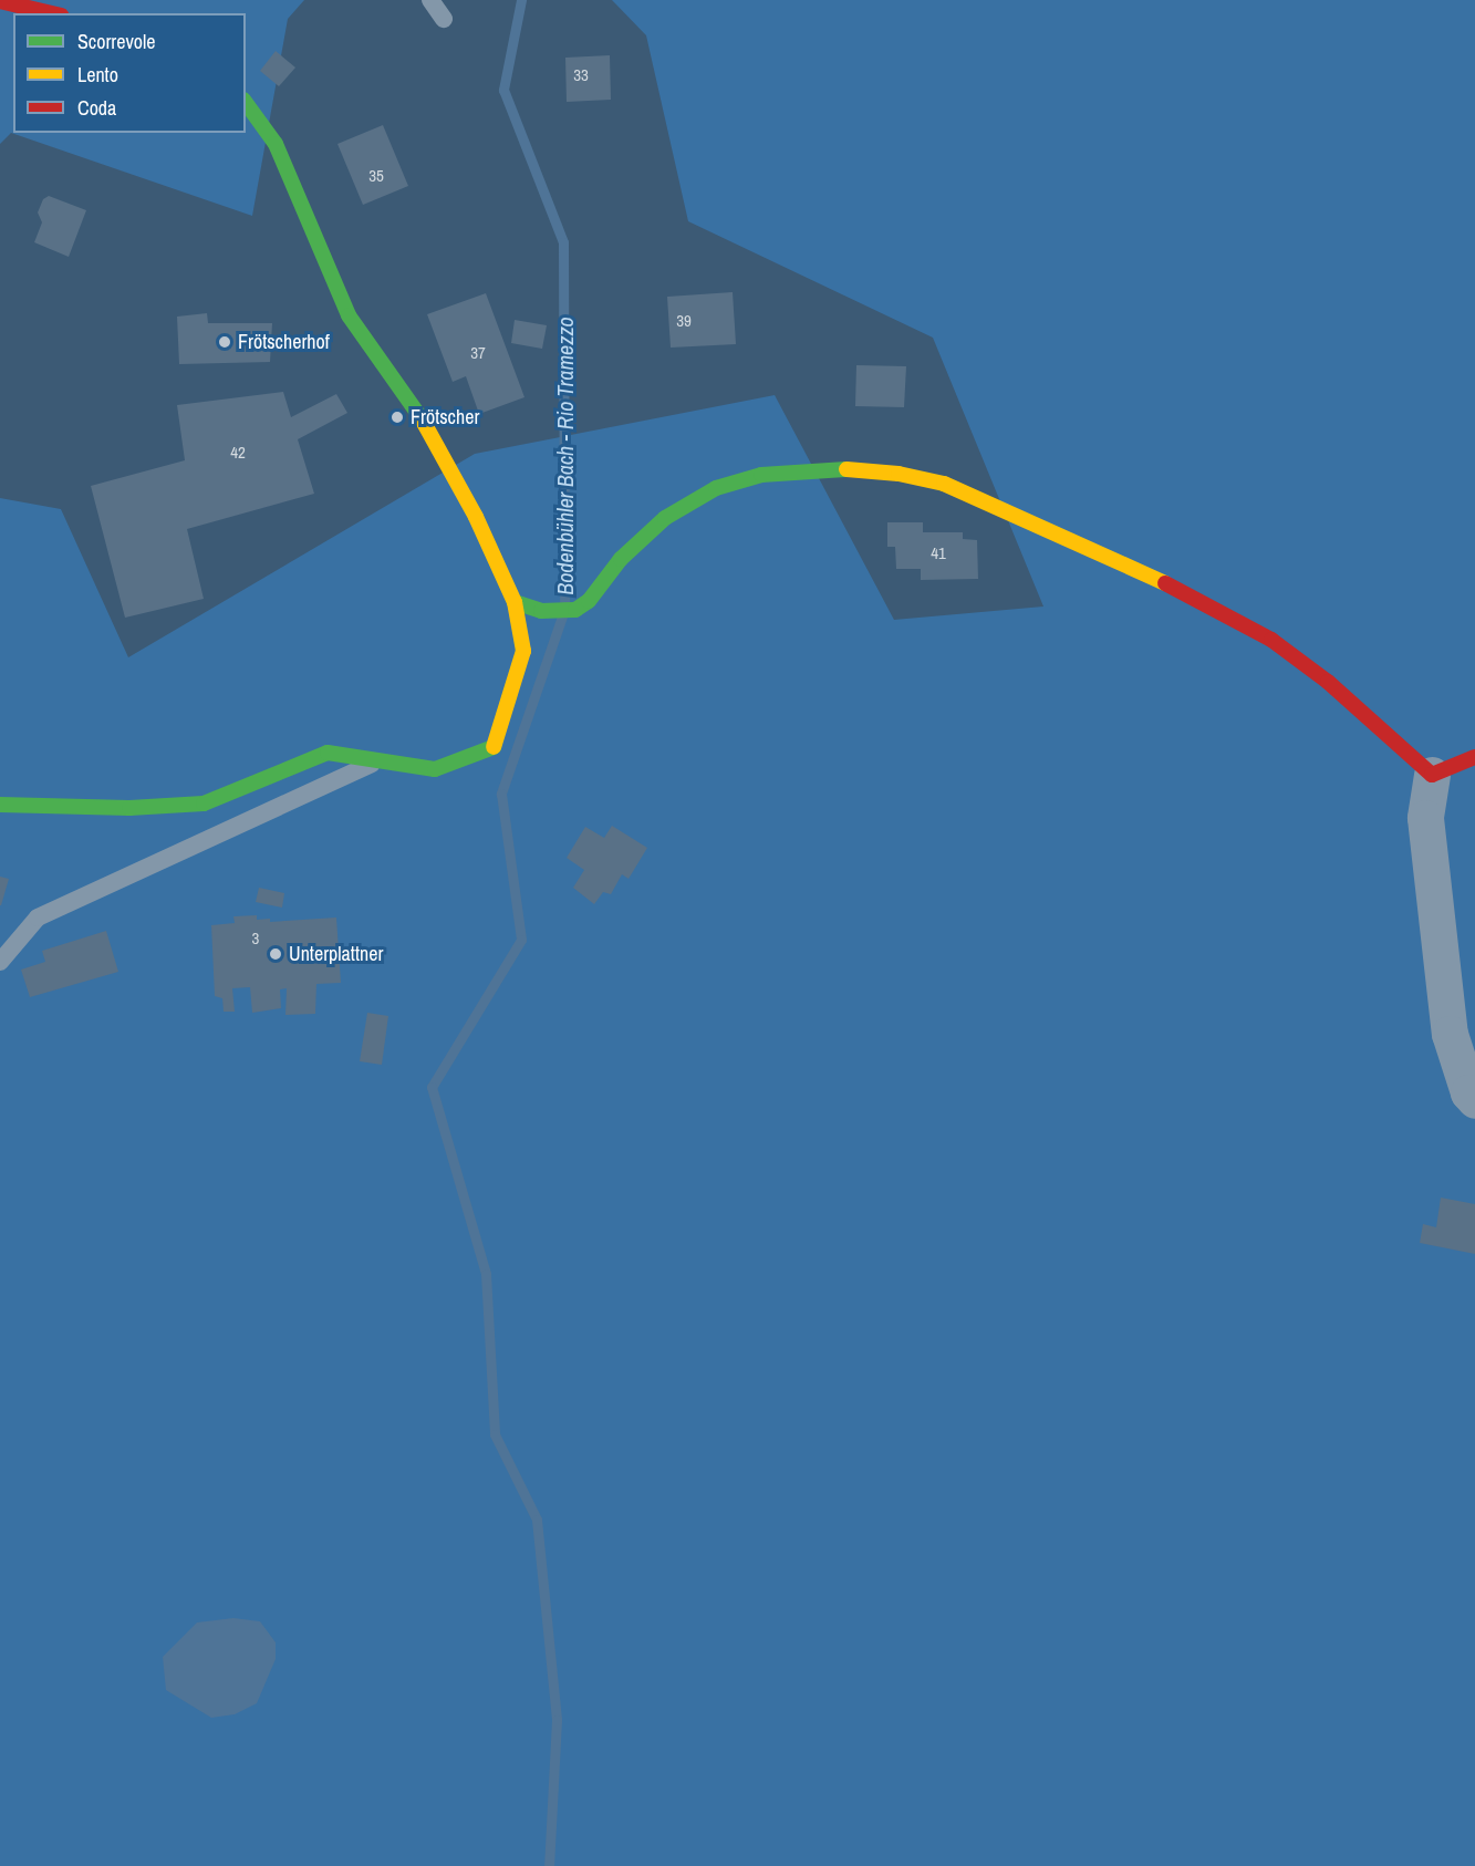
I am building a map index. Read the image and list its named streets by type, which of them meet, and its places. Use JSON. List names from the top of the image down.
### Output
{
  "water": ["Bodenbühler Bach - Rio Tramezzo"],
  "places": ["Frötscherhof", "Frötscher", "Unterplattner"],
  "house_numbers": [
    "33",
    "35",
    "39",
    "37",
    "42",
    "41",
    "3"
  ],
  "legend": ["Scorrevole", "Lento", "Coda"]
}
